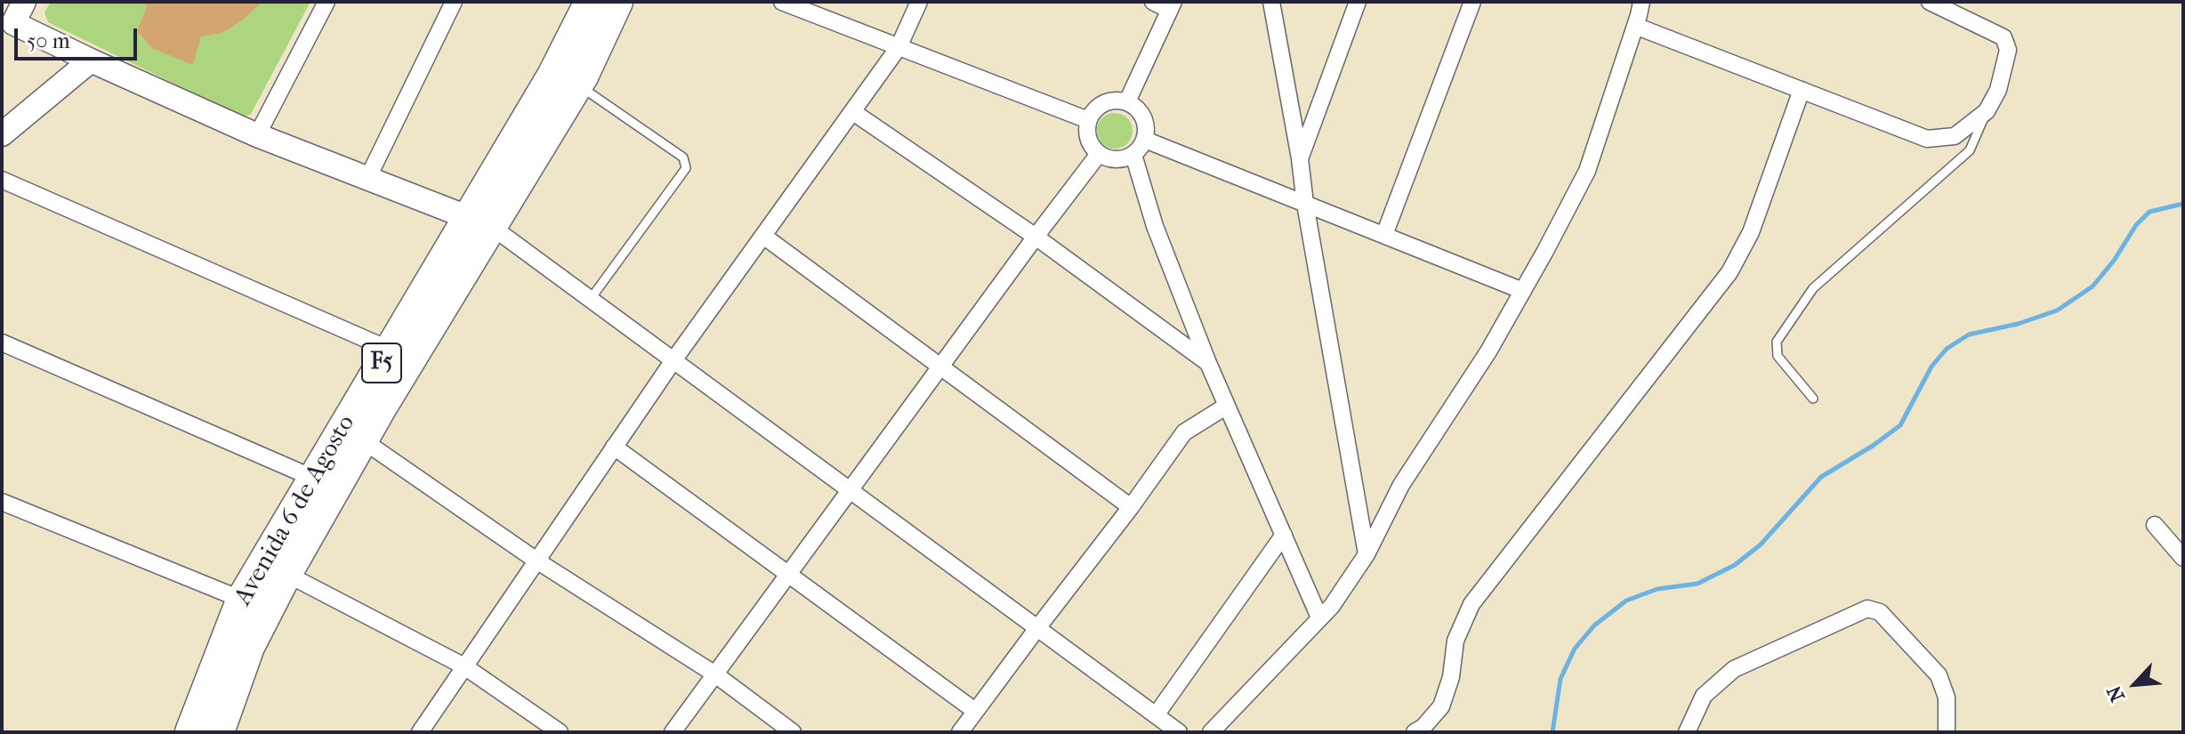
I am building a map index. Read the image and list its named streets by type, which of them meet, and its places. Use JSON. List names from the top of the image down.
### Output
{
  "streets": {
    "highway": ["F5", "Avenida 6 de Agosto"]
  },
  "scale_bar": "50 m",
  "north": "bottom left"
}
